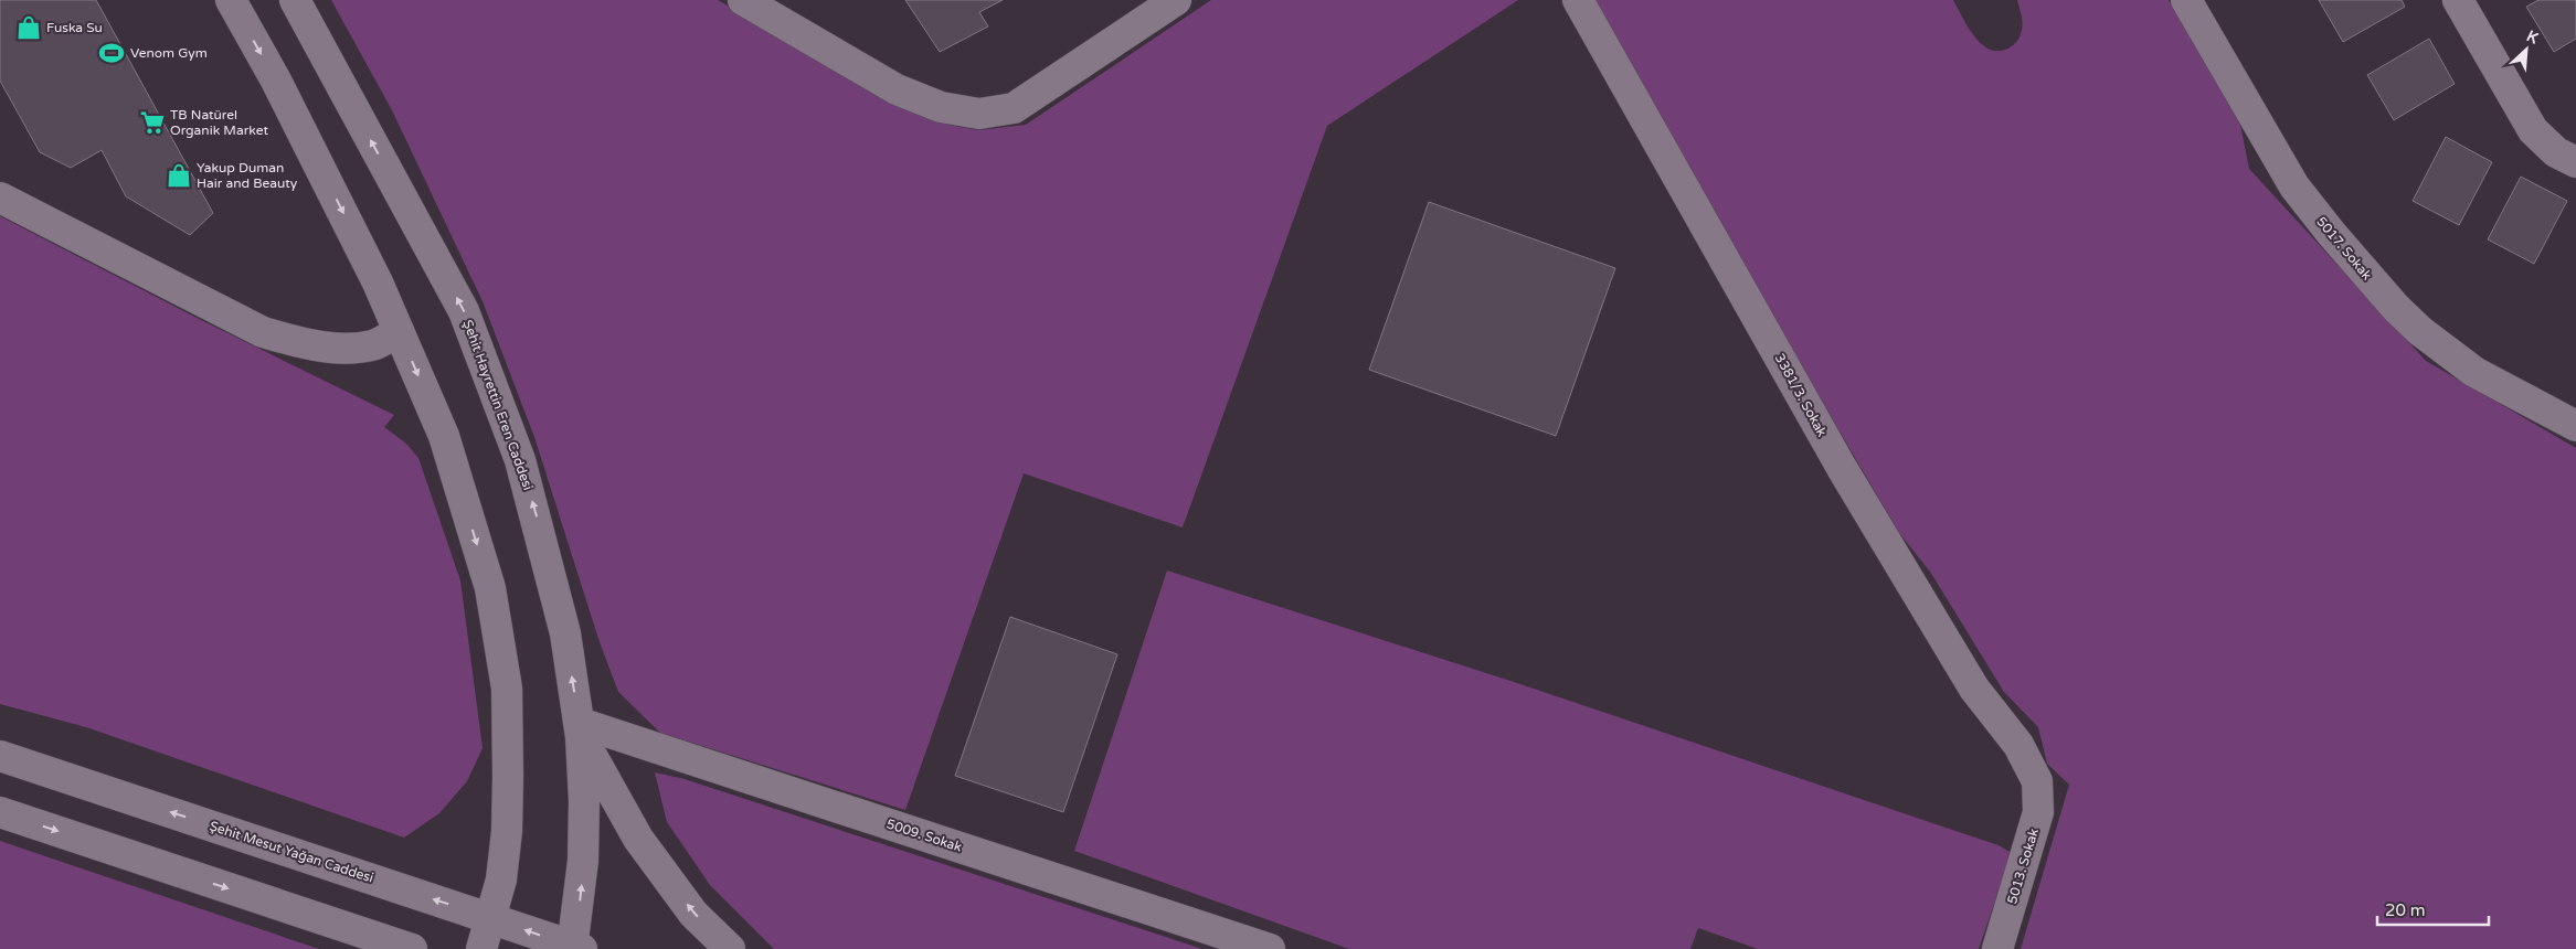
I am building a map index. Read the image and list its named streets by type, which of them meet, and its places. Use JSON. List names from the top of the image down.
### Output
{
  "streets": {
    "street": [
      "5017. Sokak",
      "3381/3. Sokak",
      "Şehit Hayrettin Eren Caddesi",
      "5009. Sokak",
      "Şehit Mesut Yağan Caddesi",
      "5013. Sokak"
    ]
  },
  "crossings": [
    ["3381/3. Sokak", "5013. Sokak"],
    ["Şehit Hayrettin Eren Caddesi", "5009. Sokak"],
    ["Şehit Hayrettin Eren Caddesi", "Şehit Mesut Yağan Caddesi"]
  ],
  "places": {
    "shop": ["Fuska Su", "Yakup Duman Hair and Beauty"],
    "sports": ["Venom Gym"],
    "supermarket": ["TB Natürel Organik Market"]
  },
  "scale_bar": "20 m",
  "north": "top right"
}
